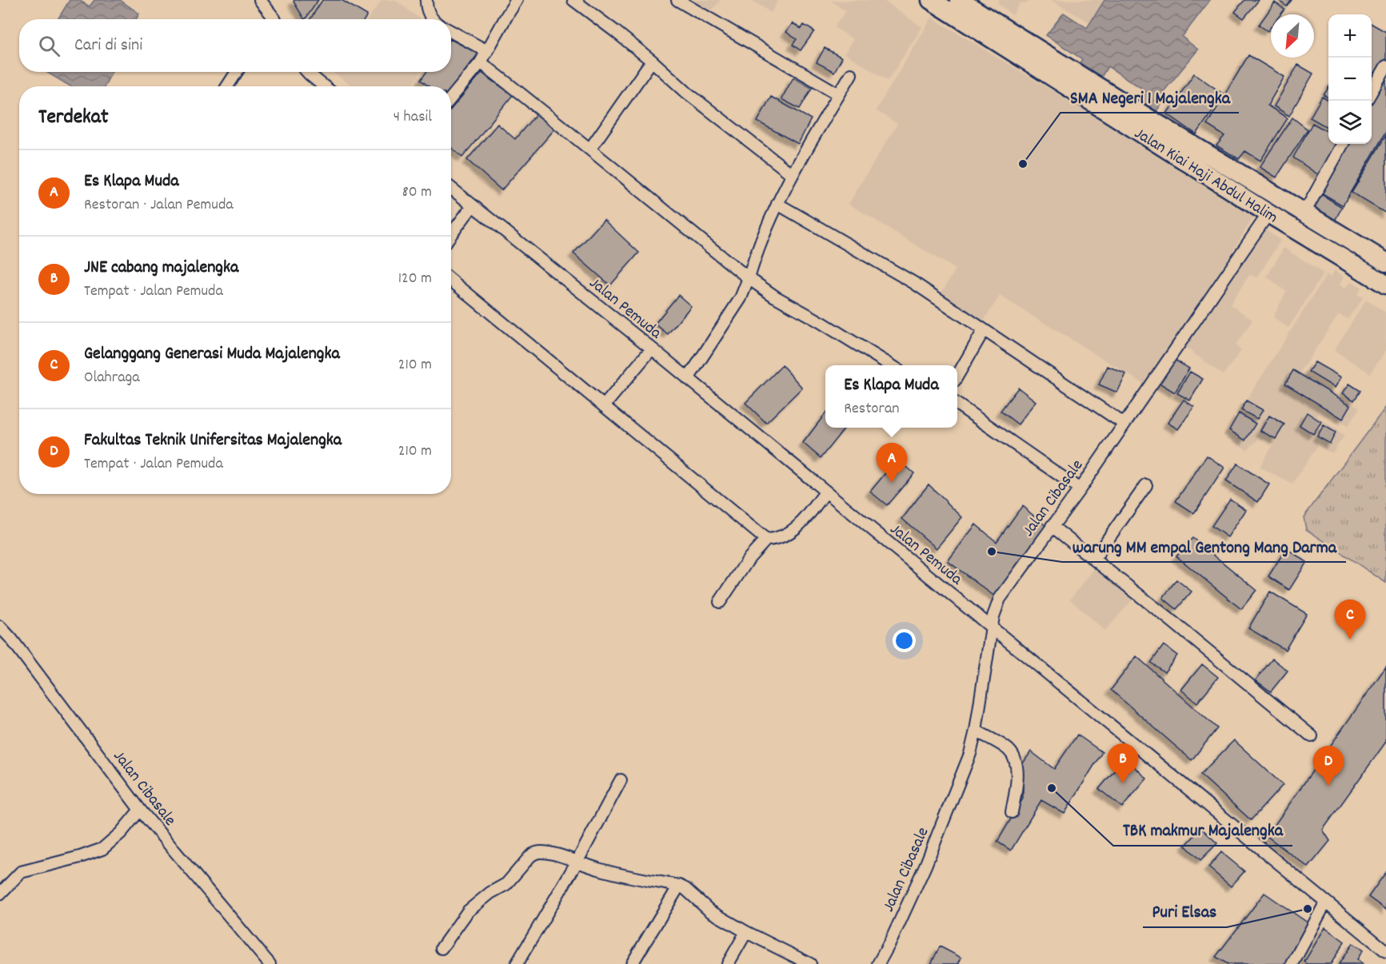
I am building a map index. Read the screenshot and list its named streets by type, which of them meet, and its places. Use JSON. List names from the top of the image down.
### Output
{
  "streets": {
    "main road": ["Jalan Kiai Haji Abdul Halim"],
    "street": ["Jalan Pemuda", "Jalan Cibasale"]
  },
  "crossings": [
    ["Jalan Kiai Haji Abdul Halim", "Jalan Cibasale"],
    ["Jalan Pemuda", "Jalan Cibasale"]
  ],
  "places": [
    "SMA Negeri 1 Majalengka",
    "warung MM empal Gentong Mang Darma",
    "TBK makmur Majalengka",
    "Puri Elsas"
  ],
  "north": "bottom left",
  "page": {
    "map_buttons": ["+", "−"],
    "search": "Cari di sini",
    "heading": ["Terdekat", "4 hasil"],
    "list": [
      {
        "mark": "A",
        "name": "Es Klapa Muda",
        "note": "Restoran · Jalan Pemuda",
        "value": "80 m"
      },
      {
        "mark": "B",
        "name": "JNE cabang majalengka",
        "note": "Tempat · Jalan Pemuda",
        "value": "120 m"
      },
      {
        "mark": "C",
        "name": "Gelanggang Generasi Muda Majalengka",
        "note": "Olahraga",
        "value": "210 m"
      },
      {
        "mark": "D",
        "name": "Fakultas Teknik Unifersitas Majalengka",
        "note": "Tempat · Jalan Pemuda",
        "value": "210 m"
      }
    ],
    "popup": ["Es Klapa Muda", "Restoran"],
    "pins": [
      "A",
      "C",
      "B",
      "D"
    ]
  }
}
